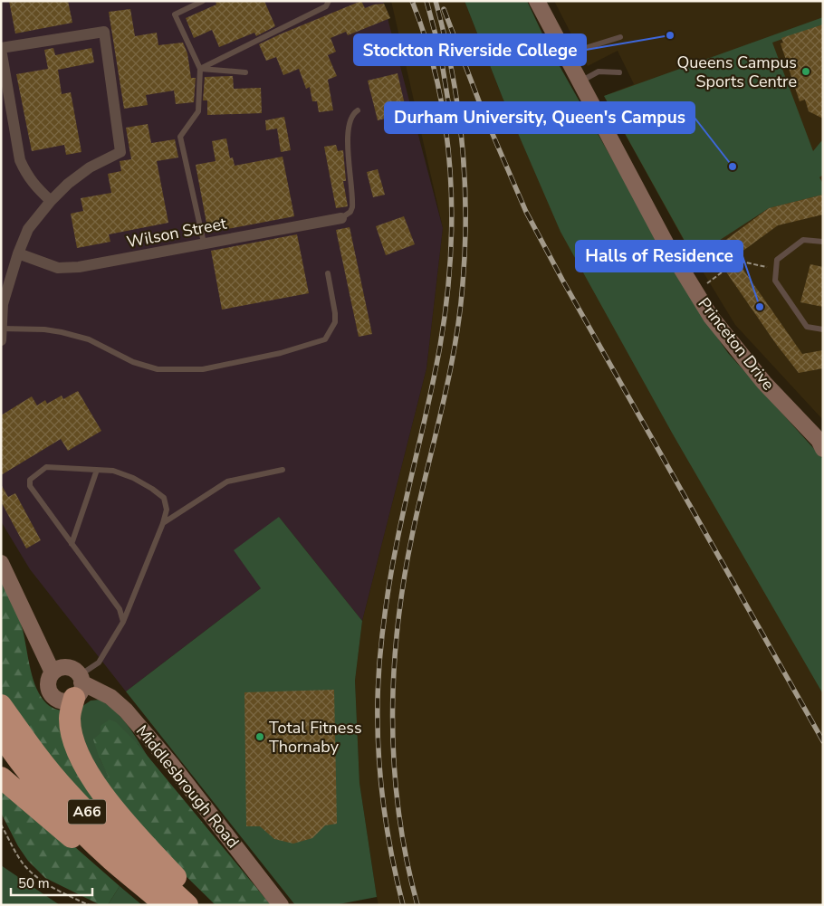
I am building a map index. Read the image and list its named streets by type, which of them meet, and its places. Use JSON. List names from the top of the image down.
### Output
{
  "streets": {
    "highway": ["A66"],
    "street": ["Wilson Street", "Princeton Drive", "Middlesbrough Road"]
  },
  "crossings": [
    ["Middlesbrough Road", "A66"]
  ],
  "places": [
    "Stockton Riverside College",
    "Queens Campus Sports Centre",
    "Durham University, Queen's Campus",
    "Halls of Residence",
    "Total Fitness Thornaby"
  ],
  "scale_bar": "50 m"
}
